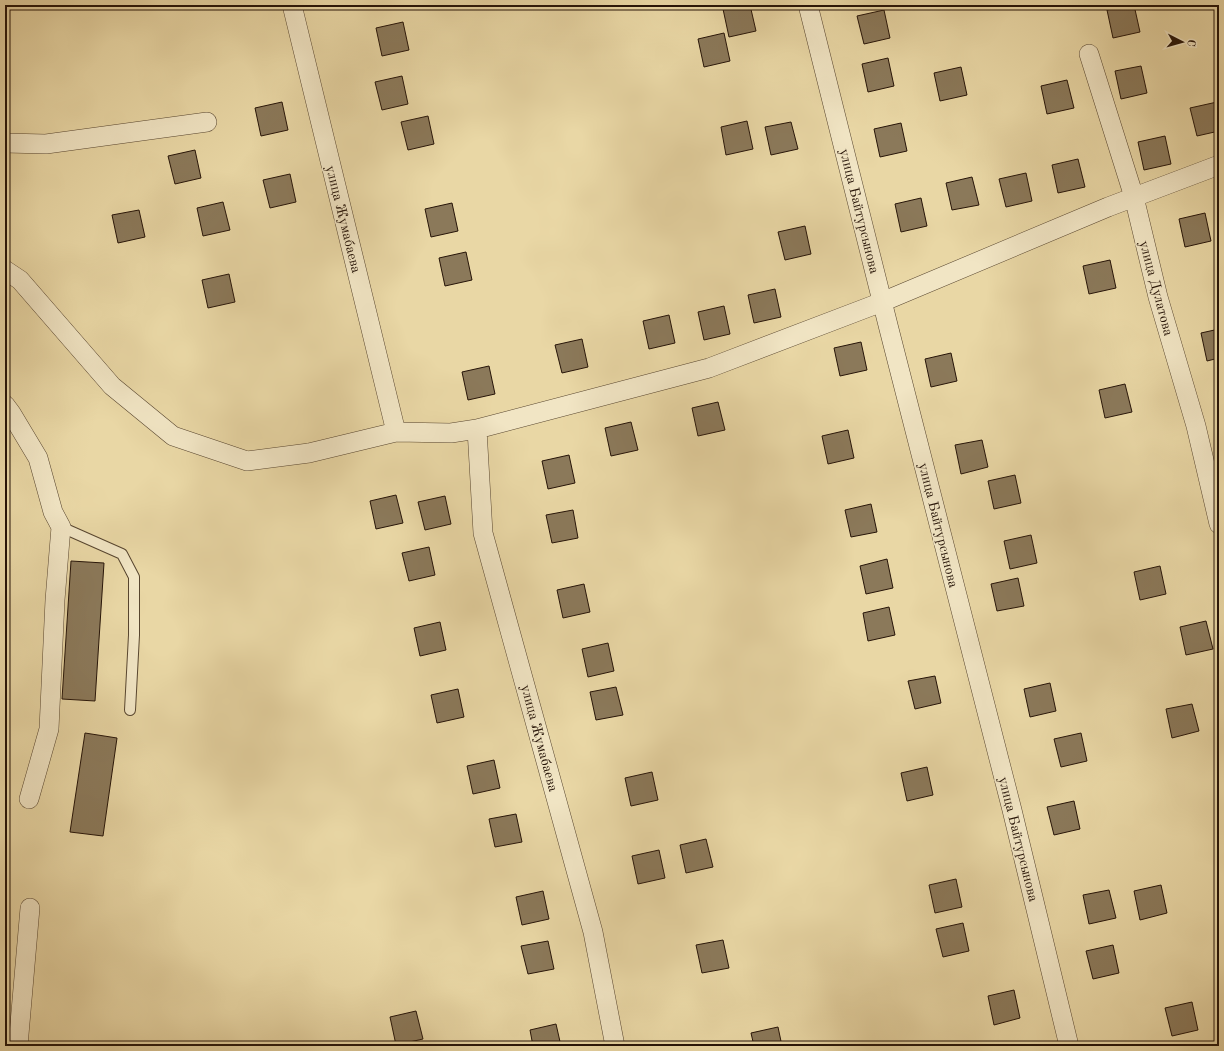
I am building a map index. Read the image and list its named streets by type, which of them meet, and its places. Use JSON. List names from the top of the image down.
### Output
{
  "streets": {
    "street": ["улица Байтурсынова", "улица Жумабаева", "улица Дулатова"]
  },
  "north": "right"
}
